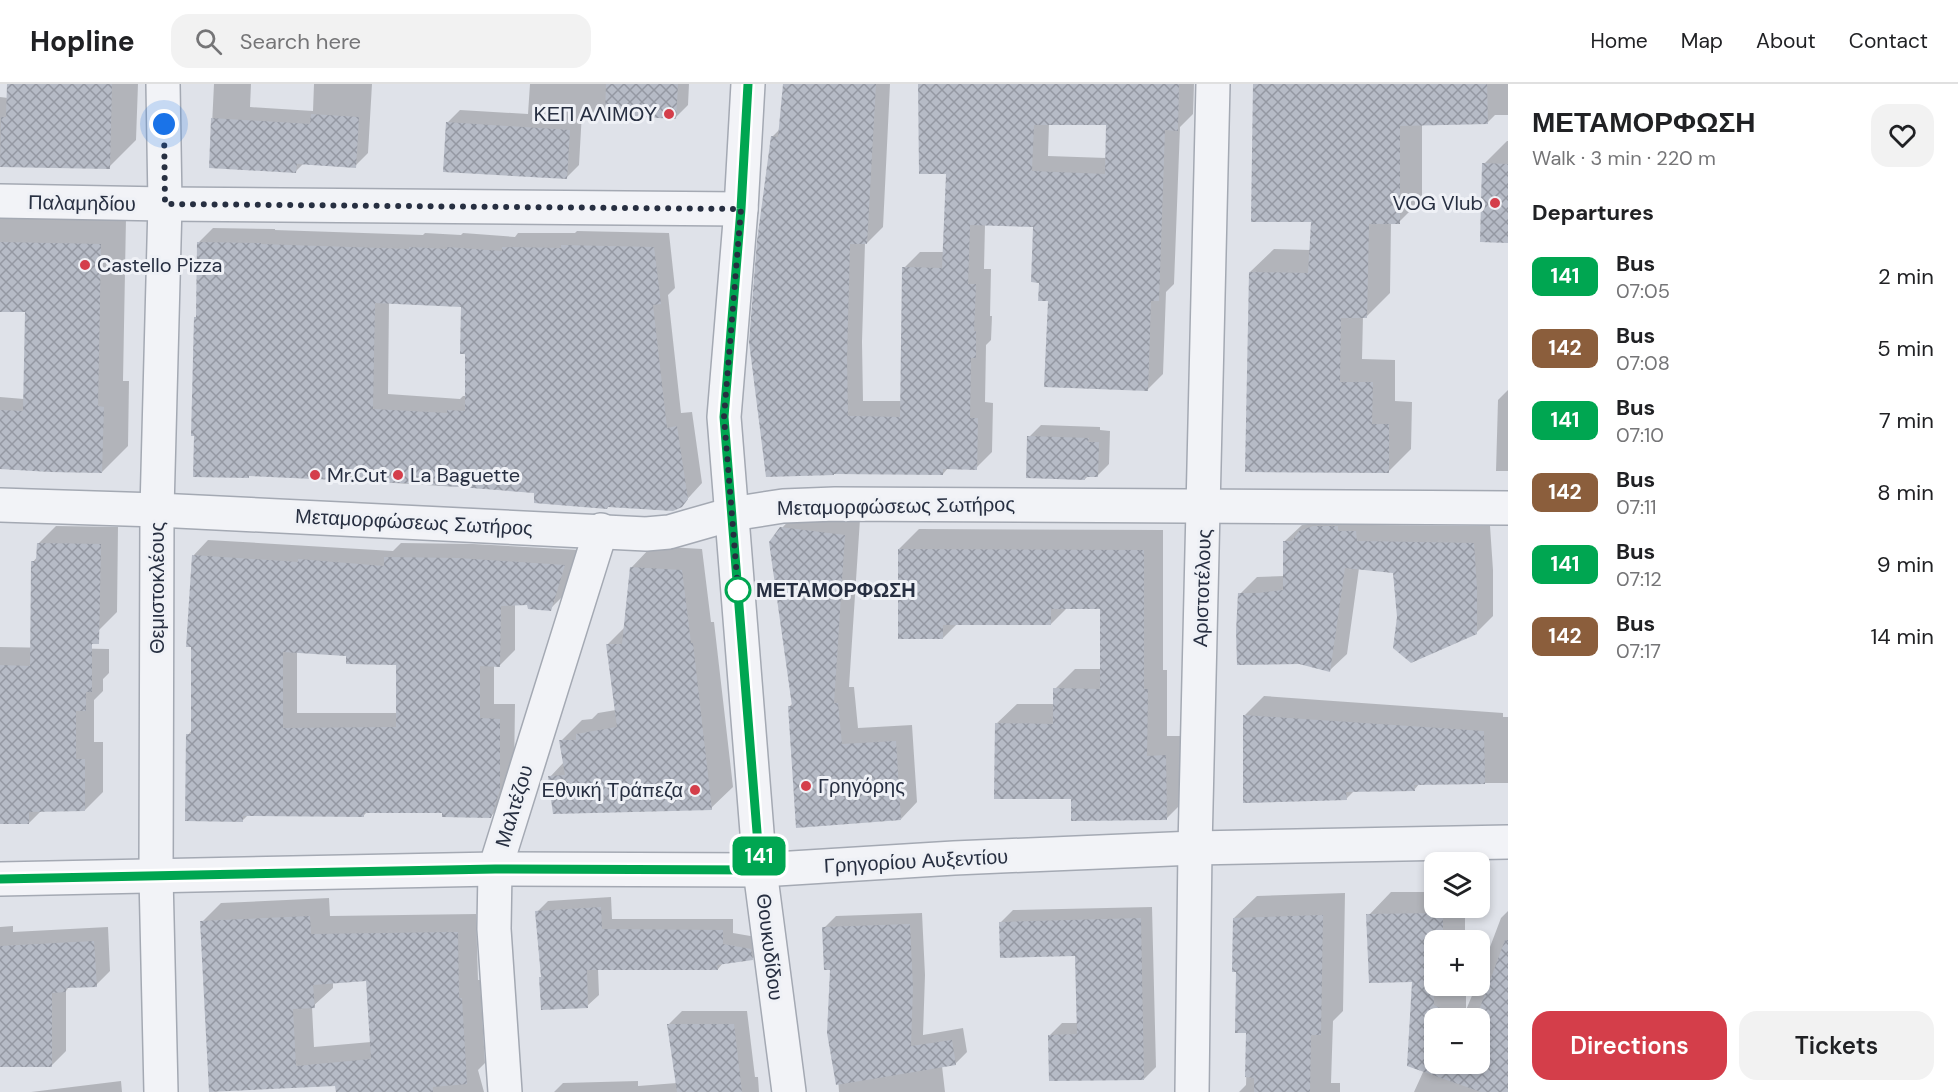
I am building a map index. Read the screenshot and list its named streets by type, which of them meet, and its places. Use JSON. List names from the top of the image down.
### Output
{
  "streets": {
    "street": [
      "Παλαμηδίου",
      "Μεταμορφώσεως Σωτήρος",
      "Θεμιστοκλέους",
      "Αριστοτέλους",
      "Μαλτέζου",
      "Γρηγορίου Αυξεντίου",
      "Θουκυδίδου"
    ]
  },
  "crossings": [
    ["Παλαμηδίου", "Θεμιστοκλέους"],
    ["Παλαμηδίου", "Θουκυδίδου"],
    ["Μεταμορφώσεως Σωτήρος", "Θεμιστοκλέους"],
    ["Μεταμορφώσεως Σωτήρος", "Αριστοτέλους"],
    ["Μεταμορφώσεως Σωτήρος", "Μαλτέζου"],
    ["Μεταμορφώσεως Σωτήρος", "Θουκυδίδου"],
    ["Θεμιστοκλέους", "Γρηγορίου Αυξεντίου"],
    ["Αριστοτέλους", "Γρηγορίου Αυξεντίου"],
    ["Μαλτέζου", "Γρηγορίου Αυξεντίου"],
    ["Γρηγορίου Αυξεντίου", "Θουκυδίδου"]
  ],
  "places": [
    "ΚΕΠ ΑΛΙΜΟΥ",
    "VOG Vlub",
    "Castello Pizza",
    "Mr.Cut",
    "La Baguette",
    "ΜΕΤΑΜΟΡΦΩΣΗ",
    "Γρηγόρης",
    "Εθνική Τράπεζα"
  ],
  "lines": ["bus line 141"],
  "page": {
    "header": "Hopline",
    "search": "Search here",
    "nav": [
      "Home",
      "Map",
      "About",
      "Contact"
    ],
    "on_map": "141",
    "heading": [
      ["ΜΕΤΑΜΟΡΦΩΣΗ", "Walk · 3 min · 220 m"],
      "Departures"
    ],
    "list": [
      {
        "mark": "141",
        "name": "Bus",
        "note": "07:05",
        "value": "2 min"
      },
      {
        "mark": "142",
        "name": "Bus",
        "note": "07:08",
        "value": "5 min"
      },
      {
        "mark": "141",
        "name": "Bus",
        "note": "07:10",
        "value": "7 min"
      },
      {
        "mark": "142",
        "name": "Bus",
        "note": "07:11",
        "value": "8 min"
      },
      {
        "mark": "141",
        "name": "Bus",
        "note": "07:12",
        "value": "9 min"
      },
      {
        "mark": "142",
        "name": "Bus",
        "note": "07:17",
        "value": "14 min"
      }
    ],
    "map_buttons": ["+", "−"],
    "buttons": ["Directions", "Tickets"]
  }
}
